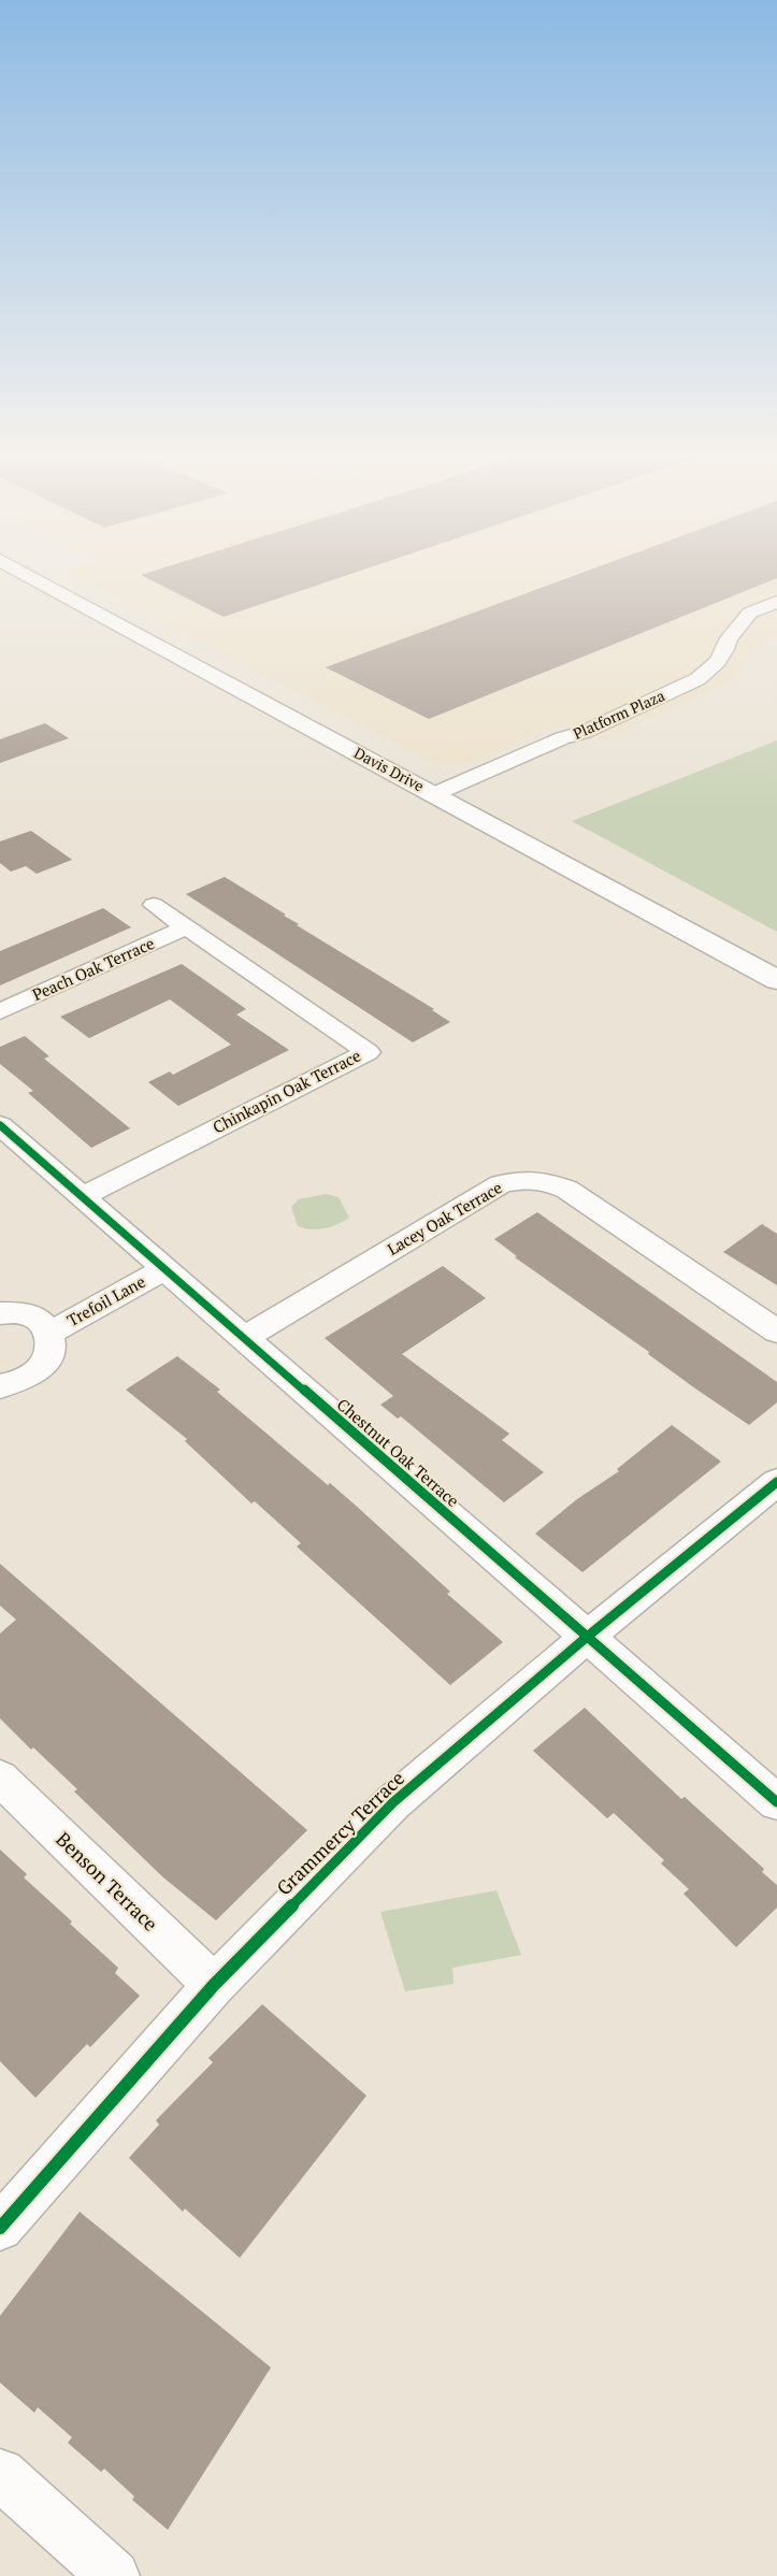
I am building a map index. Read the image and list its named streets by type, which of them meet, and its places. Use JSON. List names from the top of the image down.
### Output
{
  "streets": {
    "street": [
      "Platform Plaza",
      "Davis Drive",
      "Peach Oak Terrace",
      "Chinkapin Oak Terrace",
      "Lacey Oak Terrace",
      "Trefoil Lane",
      "Chestnut Oak Terrace",
      "Grammercy Terrace",
      "Benson Terrace"
    ]
  },
  "crossings": [
    ["Platform Plaza", "Davis Drive"],
    ["Peach Oak Terrace", "Chinkapin Oak Terrace"],
    ["Chinkapin Oak Terrace", "Chestnut Oak Terrace"],
    ["Lacey Oak Terrace", "Chestnut Oak Terrace"],
    ["Trefoil Lane", "Chestnut Oak Terrace"],
    ["Chestnut Oak Terrace", "Grammercy Terrace"],
    ["Grammercy Terrace", "Benson Terrace"]
  ]
}
